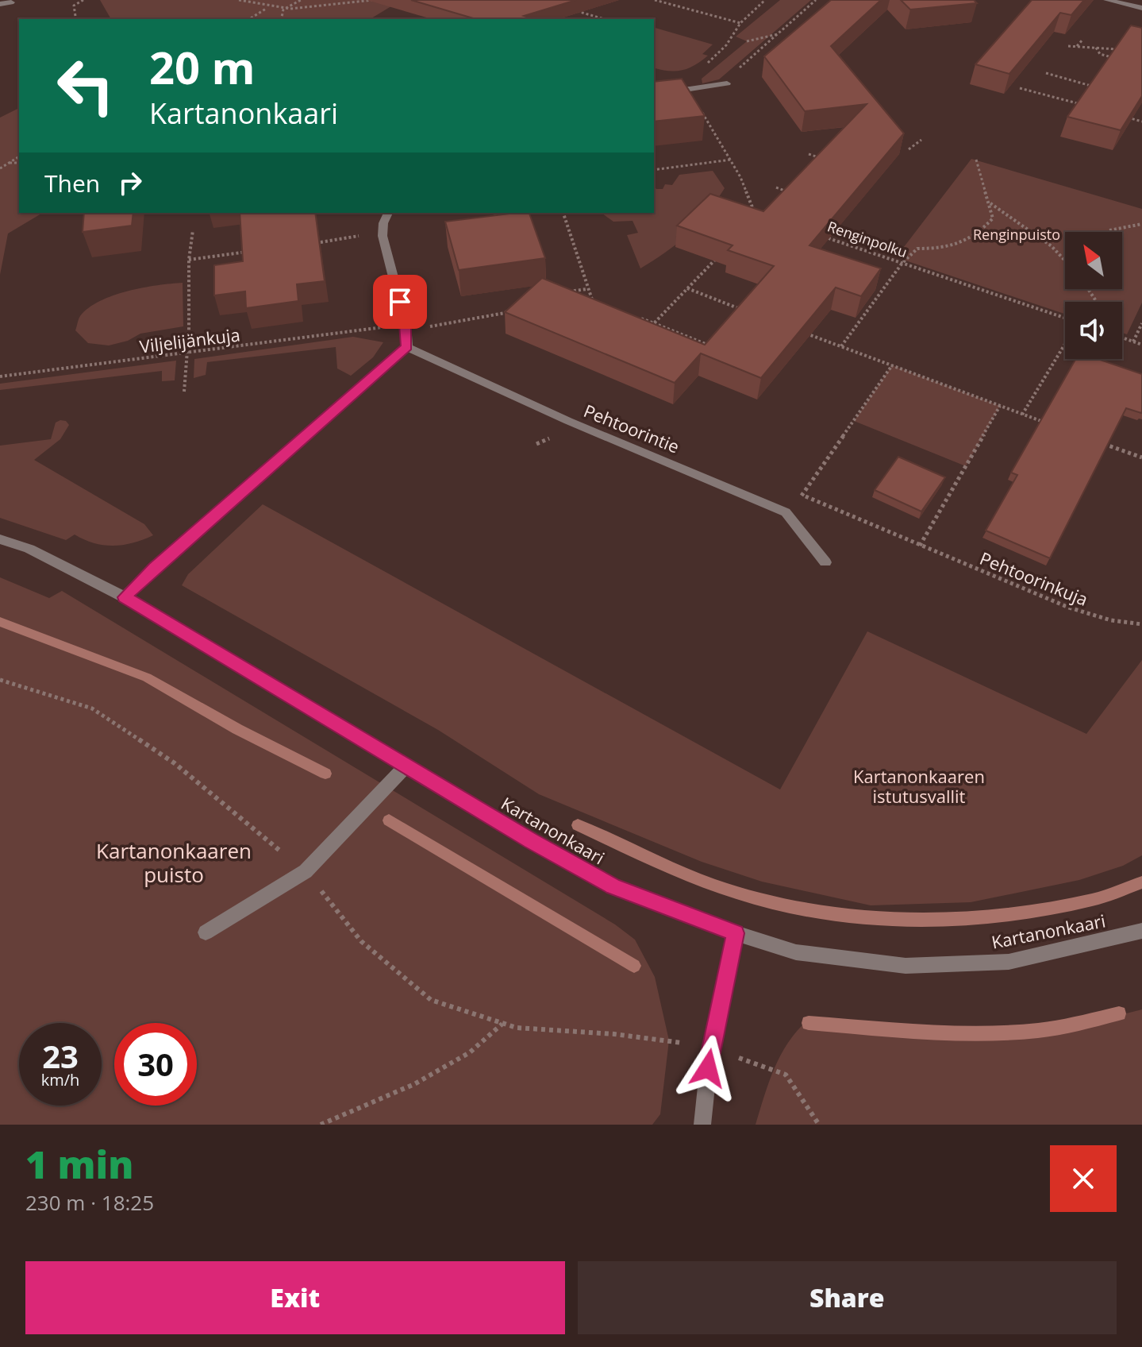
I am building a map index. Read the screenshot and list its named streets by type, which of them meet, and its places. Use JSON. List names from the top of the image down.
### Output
{
  "streets": {
    "street": ["Pehtoorintie", "Kartanonkaari"],
    "path": ["Renginpolku", "Viljelijänkuja", "Pehtoorinkuja"]
  },
  "parks": ["Renginpuisto", "Kartanonkaaren istutusvallit", "Kartanonkaaren puisto"],
  "north": "top left",
  "page": {
    "turn": ["20 m", "Kartanonkaari"],
    "then": "Then",
    "speed": "23 km/h",
    "limit": "30",
    "heading": ["1 min", "230 m · 18:25"],
    "buttons": ["Exit", "Share"]
  }
}
